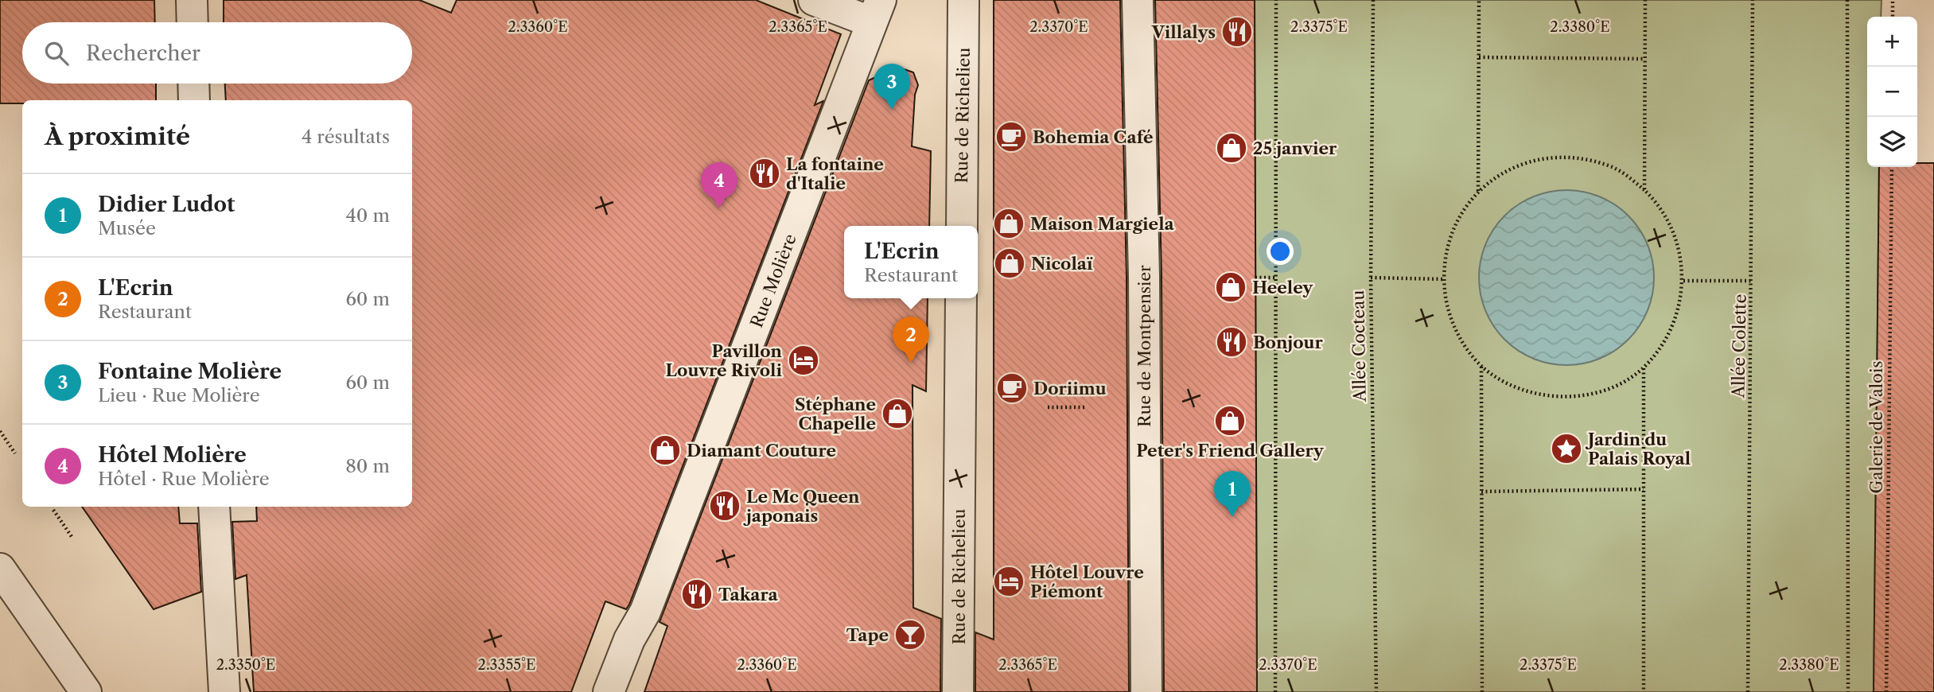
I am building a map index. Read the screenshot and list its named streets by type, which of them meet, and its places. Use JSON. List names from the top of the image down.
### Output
{
  "streets": {
    "street": ["Rue de Richelieu", "Rue Molière", "Rue de Montpensier"],
    "path": ["Allée Cocteau", "Allée Colette", "Galerie de Valois"]
  },
  "places": {
    "restaurant": [
      "Villalys",
      "La fontaine d'Italie",
      "Bonjour",
      "Le Mc Queen japonais",
      "Takara"
    ],
    "cafe": ["Bohemia Café", "Doriimu"],
    "shop": [
      "25 janvier",
      "Maison Margiela",
      "Nicolaï",
      "Heeley",
      "Stéphane Chapelle",
      "Peter's Friend Gallery",
      "Diamant Couture"
    ],
    "hotel": ["Pavillon Louvre Rivoli", "Hôtel Louvre Piémont"],
    "place": ["Jardin du Palais Royal"],
    "bar": ["Tape"]
  },
  "page": {
    "map_buttons": ["+", "−"],
    "search": "Rechercher",
    "pins": [
      "3",
      "4",
      "2",
      "1"
    ],
    "heading": ["À proximité", "4 résultats"],
    "list": [
      {
        "mark": "1",
        "name": "Didier Ludot",
        "note": "Musée",
        "value": "40 m"
      },
      {
        "mark": "2",
        "name": "L'Ecrin",
        "note": "Restaurant",
        "value": "60 m"
      },
      {
        "mark": "3",
        "name": "Fontaine Molière",
        "note": "Lieu · Rue Molière",
        "value": "60 m"
      },
      {
        "mark": "4",
        "name": "Hôtel Molière",
        "note": "Hôtel · Rue Molière",
        "value": "80 m"
      }
    ],
    "popup": ["L'Ecrin", "Restaurant"]
  },
  "coordinates": [
    "2.3360°E",
    "2.3365°E",
    "2.3370°E",
    "2.3375°E",
    "2.3380°E",
    "2.3350°E",
    "2.3355°E"
  ]
}
